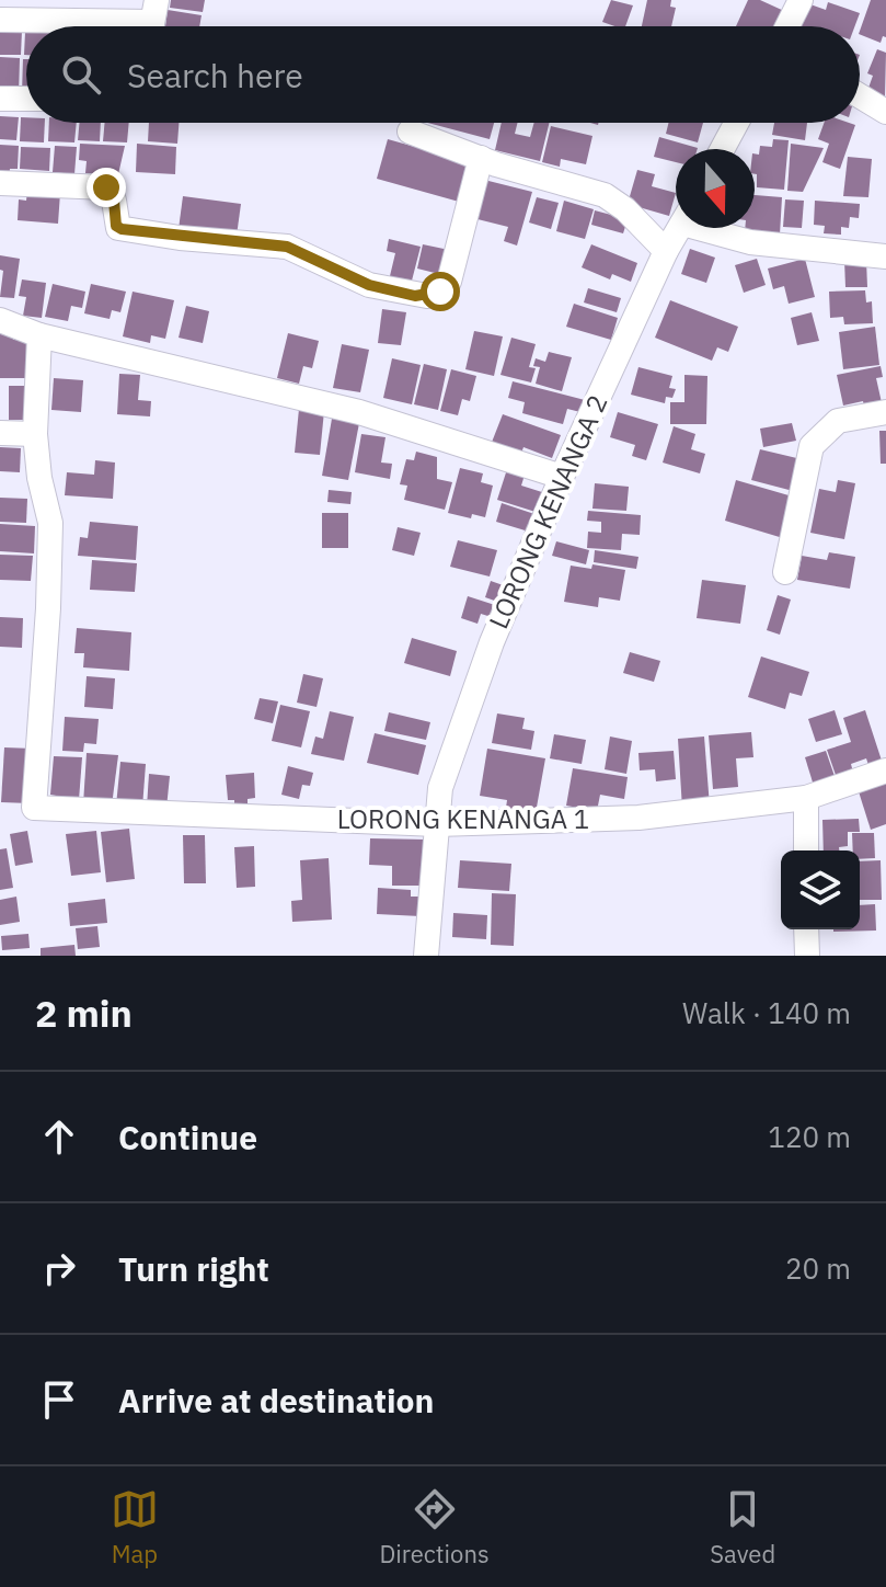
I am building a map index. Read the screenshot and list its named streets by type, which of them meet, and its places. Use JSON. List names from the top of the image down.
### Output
{
  "streets": {
    "street": ["LORONG KENANGA 2", "LORONG KENANGA 1"]
  },
  "crossings": [
    ["LORONG KENANGA 2", "LORONG KENANGA 1"]
  ],
  "north": "bottom",
  "page": {
    "search": "Search here",
    "heading": ["2 min", "Walk · 140 m"],
    "list": [
      ["Continue", "120 m"],
      ["Turn right", "20 m"],
      "Arrive at destination"
    ],
    "nav": ["Map", "Directions", "Saved"]
  }
}
